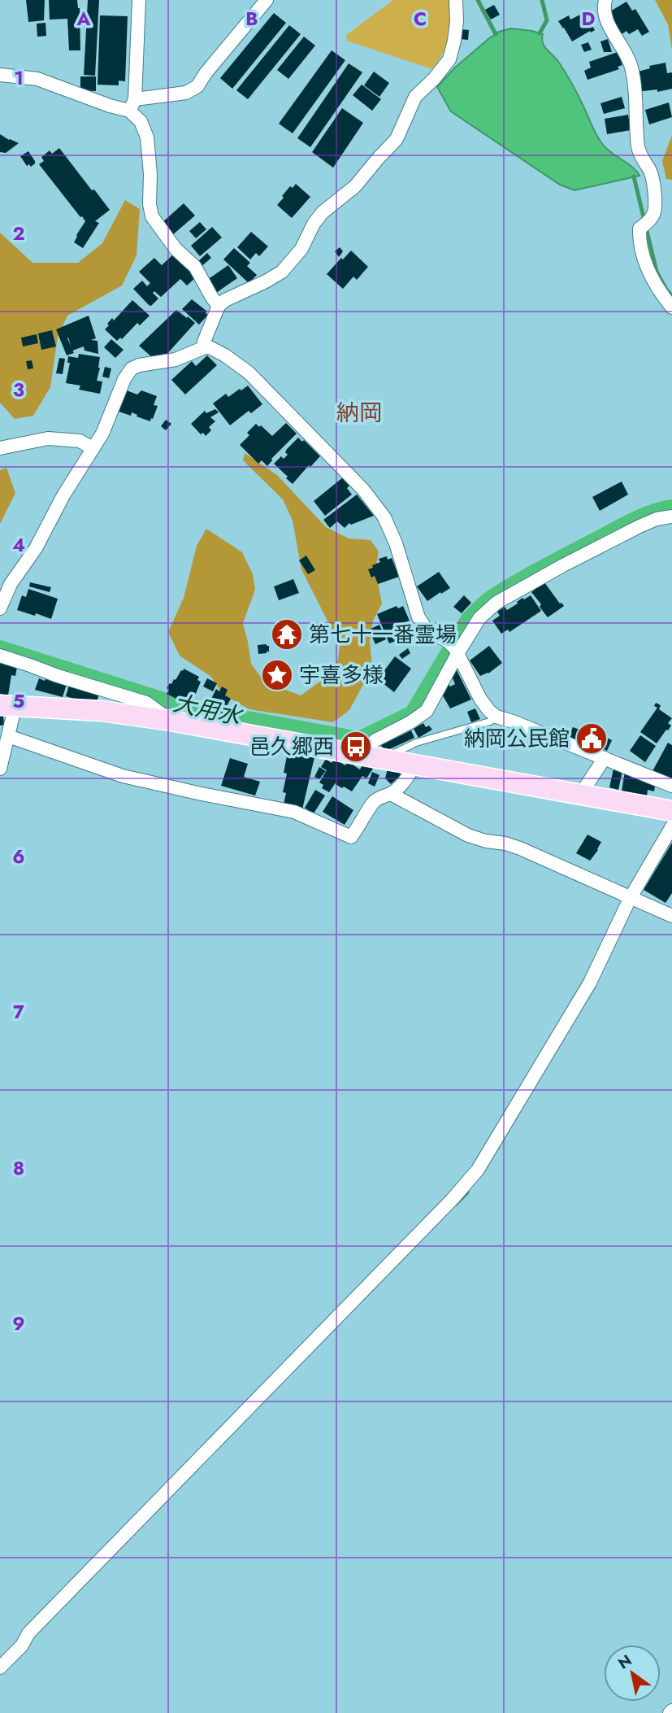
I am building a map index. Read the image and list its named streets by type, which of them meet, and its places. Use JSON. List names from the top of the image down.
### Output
{
  "districts": ["納岡"],
  "water": ["大用水"],
  "places": {
    "temple": ["第七十一番霊場"],
    "place": ["宇喜多様"],
    "public building": ["納岡公民館"],
    "bus stop": ["邑久郷西"]
  },
  "north": "top left",
  "grid": {
    "columns": [
      "A",
      "B",
      "C",
      "D"
    ],
    "rows": [
      "1",
      "2",
      "3",
      "4",
      "5",
      "6",
      "7",
      "8",
      "9"
    ]
  }
}
